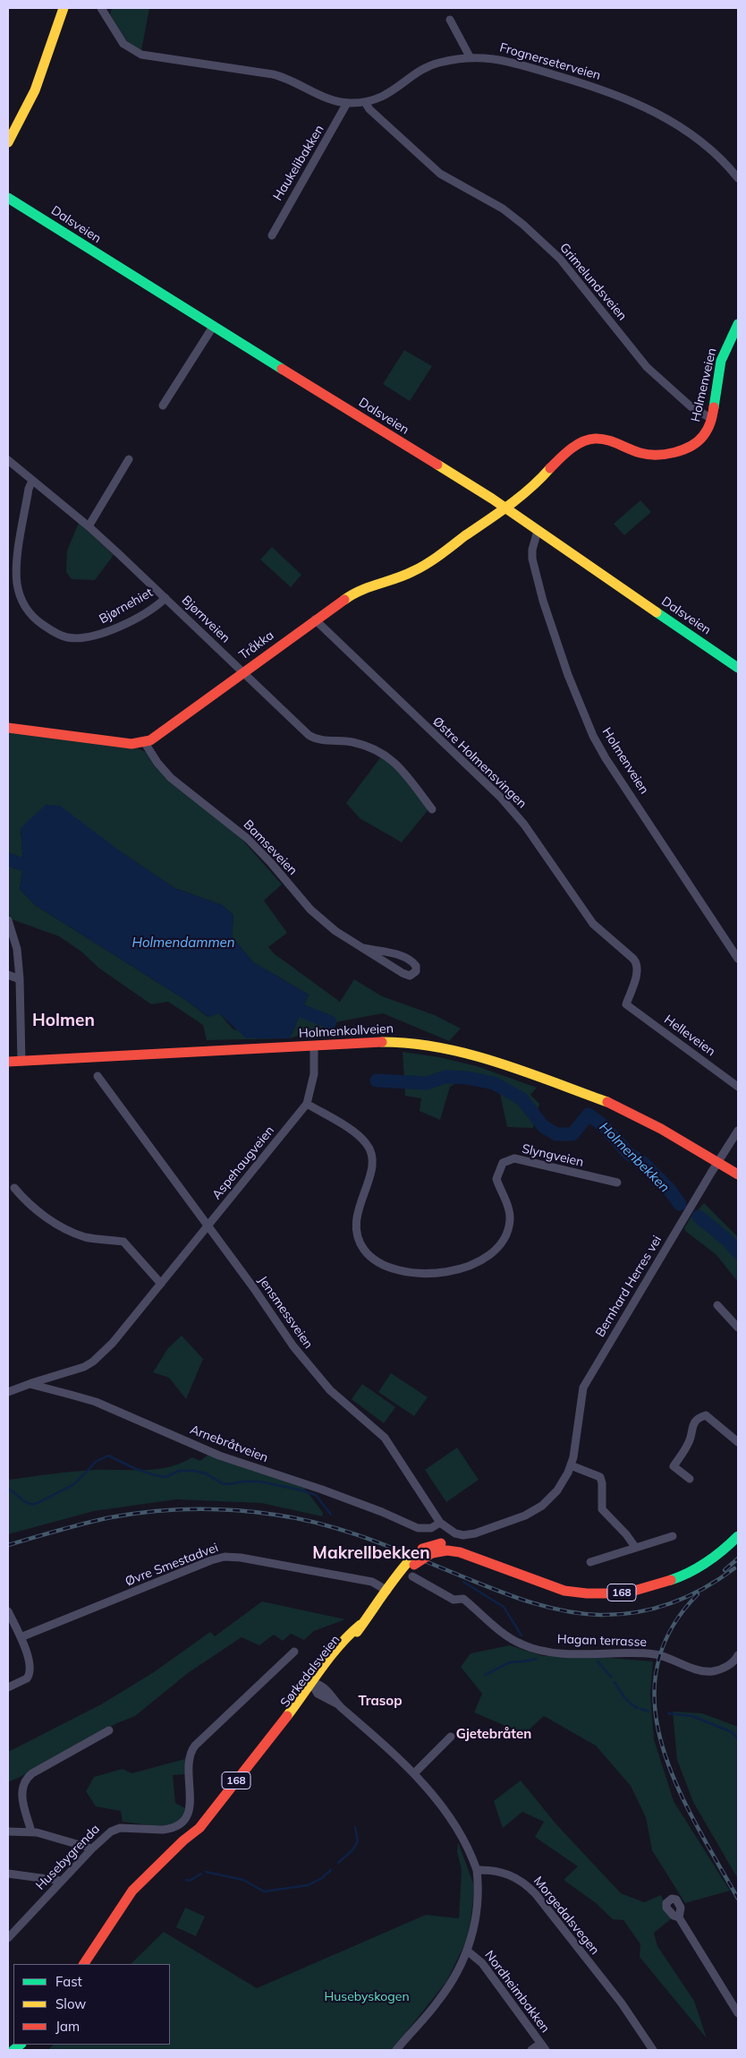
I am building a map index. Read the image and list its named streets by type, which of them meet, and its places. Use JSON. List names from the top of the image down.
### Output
{
  "streets": {
    "street": [
      "Frognerseterveien",
      "Haukelibakken",
      "Dalsveien",
      "Grimelundsveien",
      "Holmenveien",
      "Bjørnehiet",
      "Bjørnveien",
      "Tråkka",
      "Østre Holmensvingen",
      "Bamseveien",
      "Holmenkollveien",
      "Helleveien",
      "Slyngveien",
      "Aspehaugveien",
      "Bernhard Herres vei",
      "Jensmessveien",
      "Arnebråtveien",
      "Øvre Smestadvei",
      "168",
      "Hagan terrasse",
      "Sørkedalsveien",
      "Husebygrenda",
      "Morgedalsvegen",
      "Nordheimbakken"
    ]
  },
  "crossings": [
    ["Frognerseterveien", "Haukelibakken"],
    ["Frognerseterveien", "Grimelundsveien"],
    ["Dalsveien", "Holmenveien"],
    ["Dalsveien", "Tråkka"],
    ["Grimelundsveien", "Holmenveien"],
    ["Holmenveien", "Tråkka"],
    ["Bjørnehiet", "Bjørnveien"],
    ["Bjørnveien", "Tråkka"],
    ["Tråkka", "Østre Holmensvingen"],
    ["Tråkka", "Bamseveien"],
    ["Østre Holmensvingen", "Helleveien"],
    ["Holmenkollveien", "Aspehaugveien"],
    ["Holmenkollveien", "Bernhard Herres vei"],
    ["Slyngveien", "Aspehaugveien"],
    ["Aspehaugveien", "Jensmessveien"],
    ["Aspehaugveien", "Arnebråtveien"],
    ["Bernhard Herres vei", "Jensmessveien"],
    ["Jensmessveien", "Arnebråtveien"],
    ["Øvre Smestadvei", "Sørkedalsveien"]
  ],
  "districts": [
    "Holmen",
    "Makrellbekken",
    "Trasop",
    "Gjetebråten"
  ],
  "water": ["Holmendammen", "Holmenbekken"],
  "parks": ["Husebyskogen"],
  "legend": ["Fast", "Slow", "Jam"]
}
